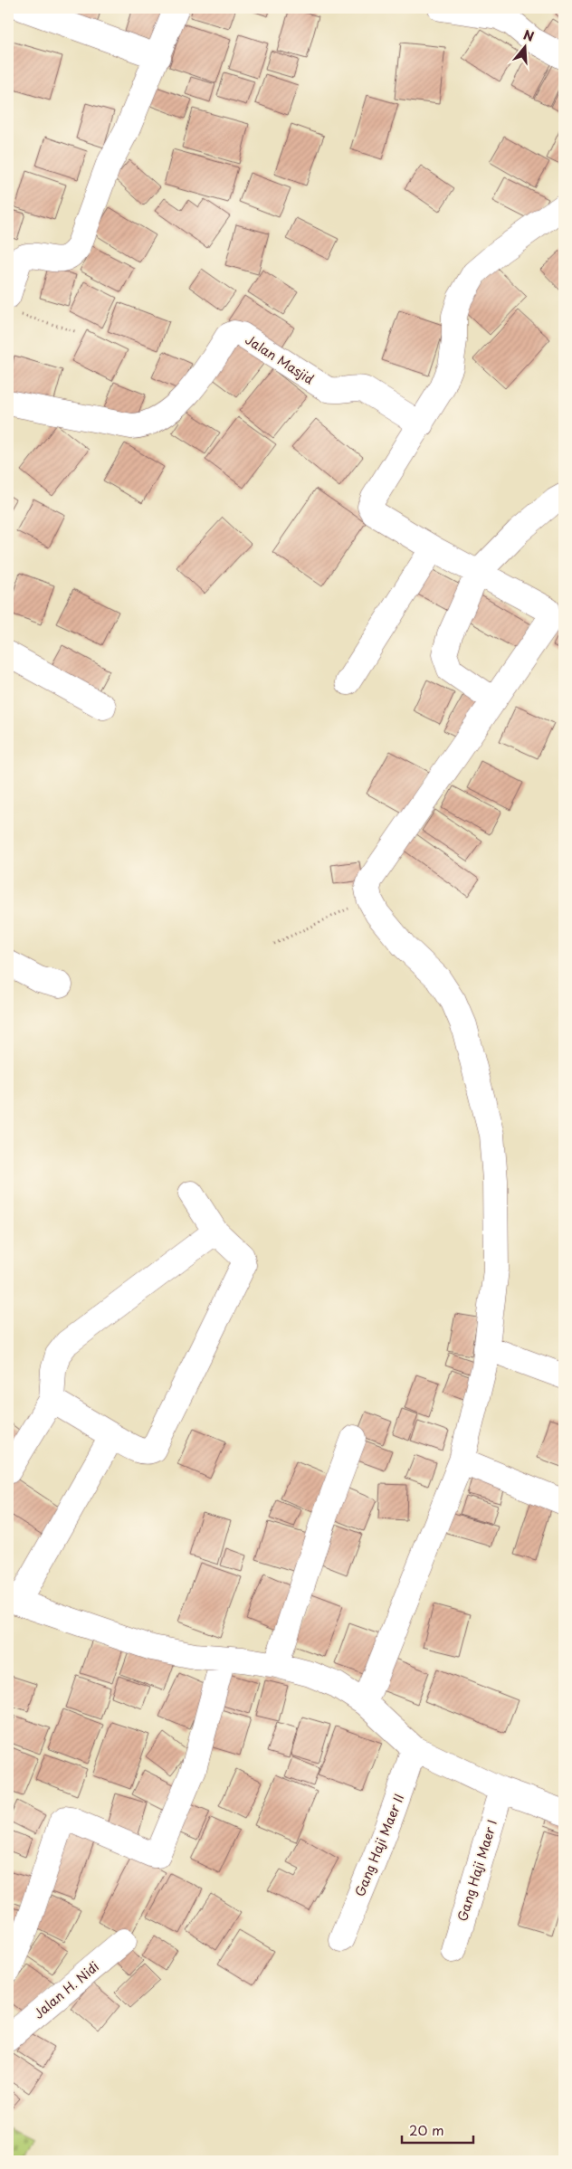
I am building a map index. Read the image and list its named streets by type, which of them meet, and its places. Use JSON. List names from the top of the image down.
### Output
{
  "streets": {
    "street": [
      "Jalan Masjid",
      "Gang Haji Maer II",
      "Gang Haji Maer I",
      "Jalan H. Nidi"
    ]
  },
  "scale_bar": "20 m",
  "north": "top"
}
